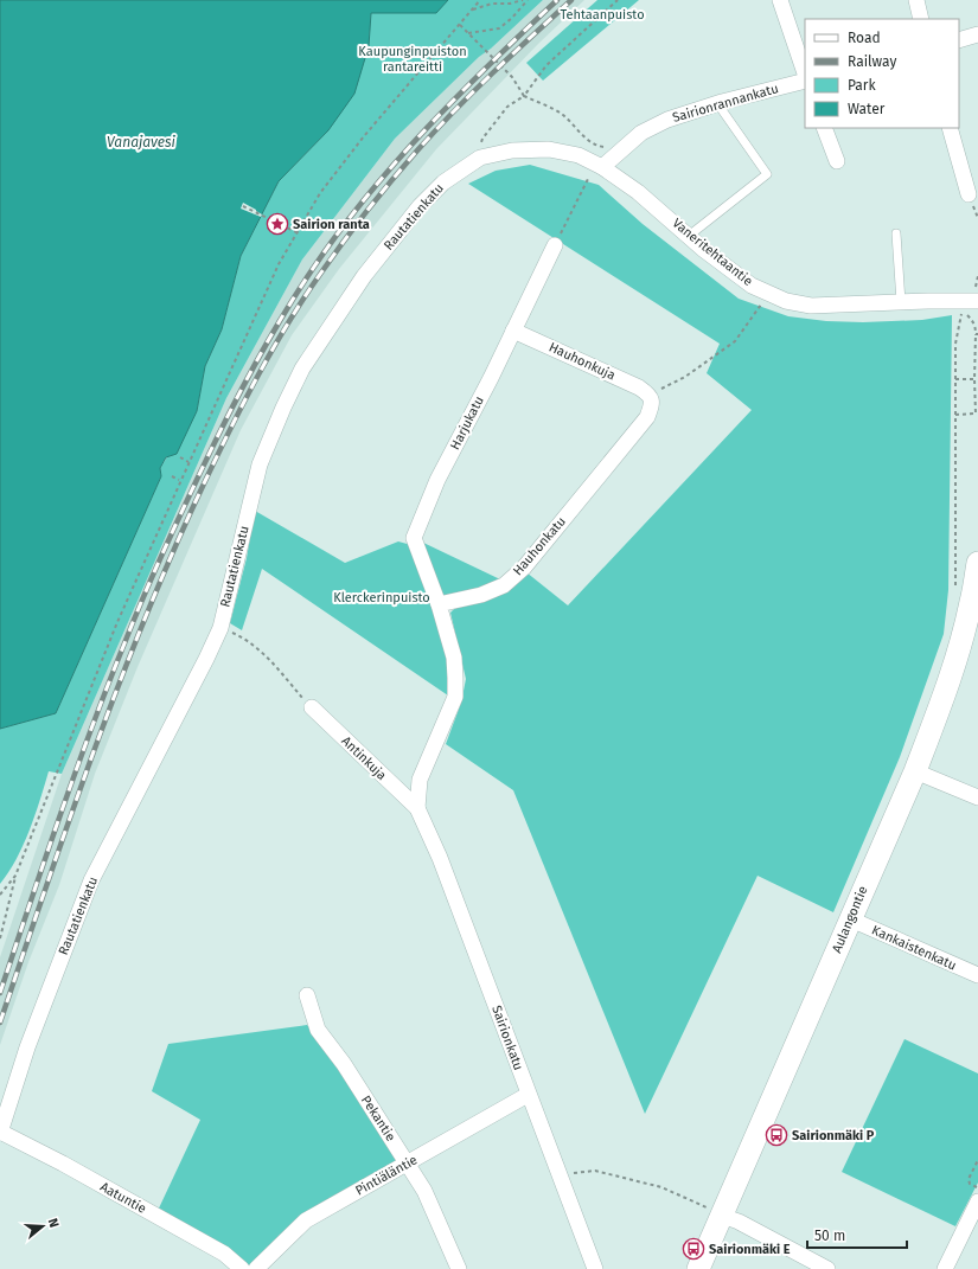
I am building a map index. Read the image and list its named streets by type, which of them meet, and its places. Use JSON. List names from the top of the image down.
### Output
{
  "streets": {
    "main road": ["Aulangontie"],
    "street": [
      "Sairionrannankatu",
      "Rautatienkatu",
      "Vaneritehtaantie",
      "Hauhonkuja",
      "Harjukatu",
      "Hauhonkatu",
      "Antinkuja",
      "Kankaistenkatu",
      "Sairionkatu",
      "Pekantie",
      "Pintiäläntie",
      "Aatuntie"
    ]
  },
  "crossings": [
    ["Sairionrannankatu", "Rautatienkatu"],
    ["Sairionrannankatu", "Vaneritehtaantie"],
    ["Rautatienkatu", "Vaneritehtaantie"],
    ["Rautatienkatu", "Aatuntie"],
    ["Hauhonkuja", "Harjukatu"],
    ["Hauhonkuja", "Hauhonkatu"],
    ["Harjukatu", "Hauhonkatu"],
    ["Antinkuja", "Sairionkatu"],
    ["Aulangontie", "Kankaistenkatu"],
    ["Sairionkatu", "Pintiäläntie"],
    ["Pekantie", "Pintiäläntie"]
  ],
  "water": ["Vanajavesi"],
  "parks": ["Tehtaanpuisto", "Kaupunginpuiston rantareitti", "Klerckerinpuisto"],
  "places": {
    "place": ["Sairion ranta"],
    "bus stop": ["Sairionmäki P", "Sairionmäki E"]
  },
  "legend": [
    "Road",
    "Railway",
    "Park",
    "Water"
  ],
  "scale_bar": "50 m",
  "north": "right"
}
